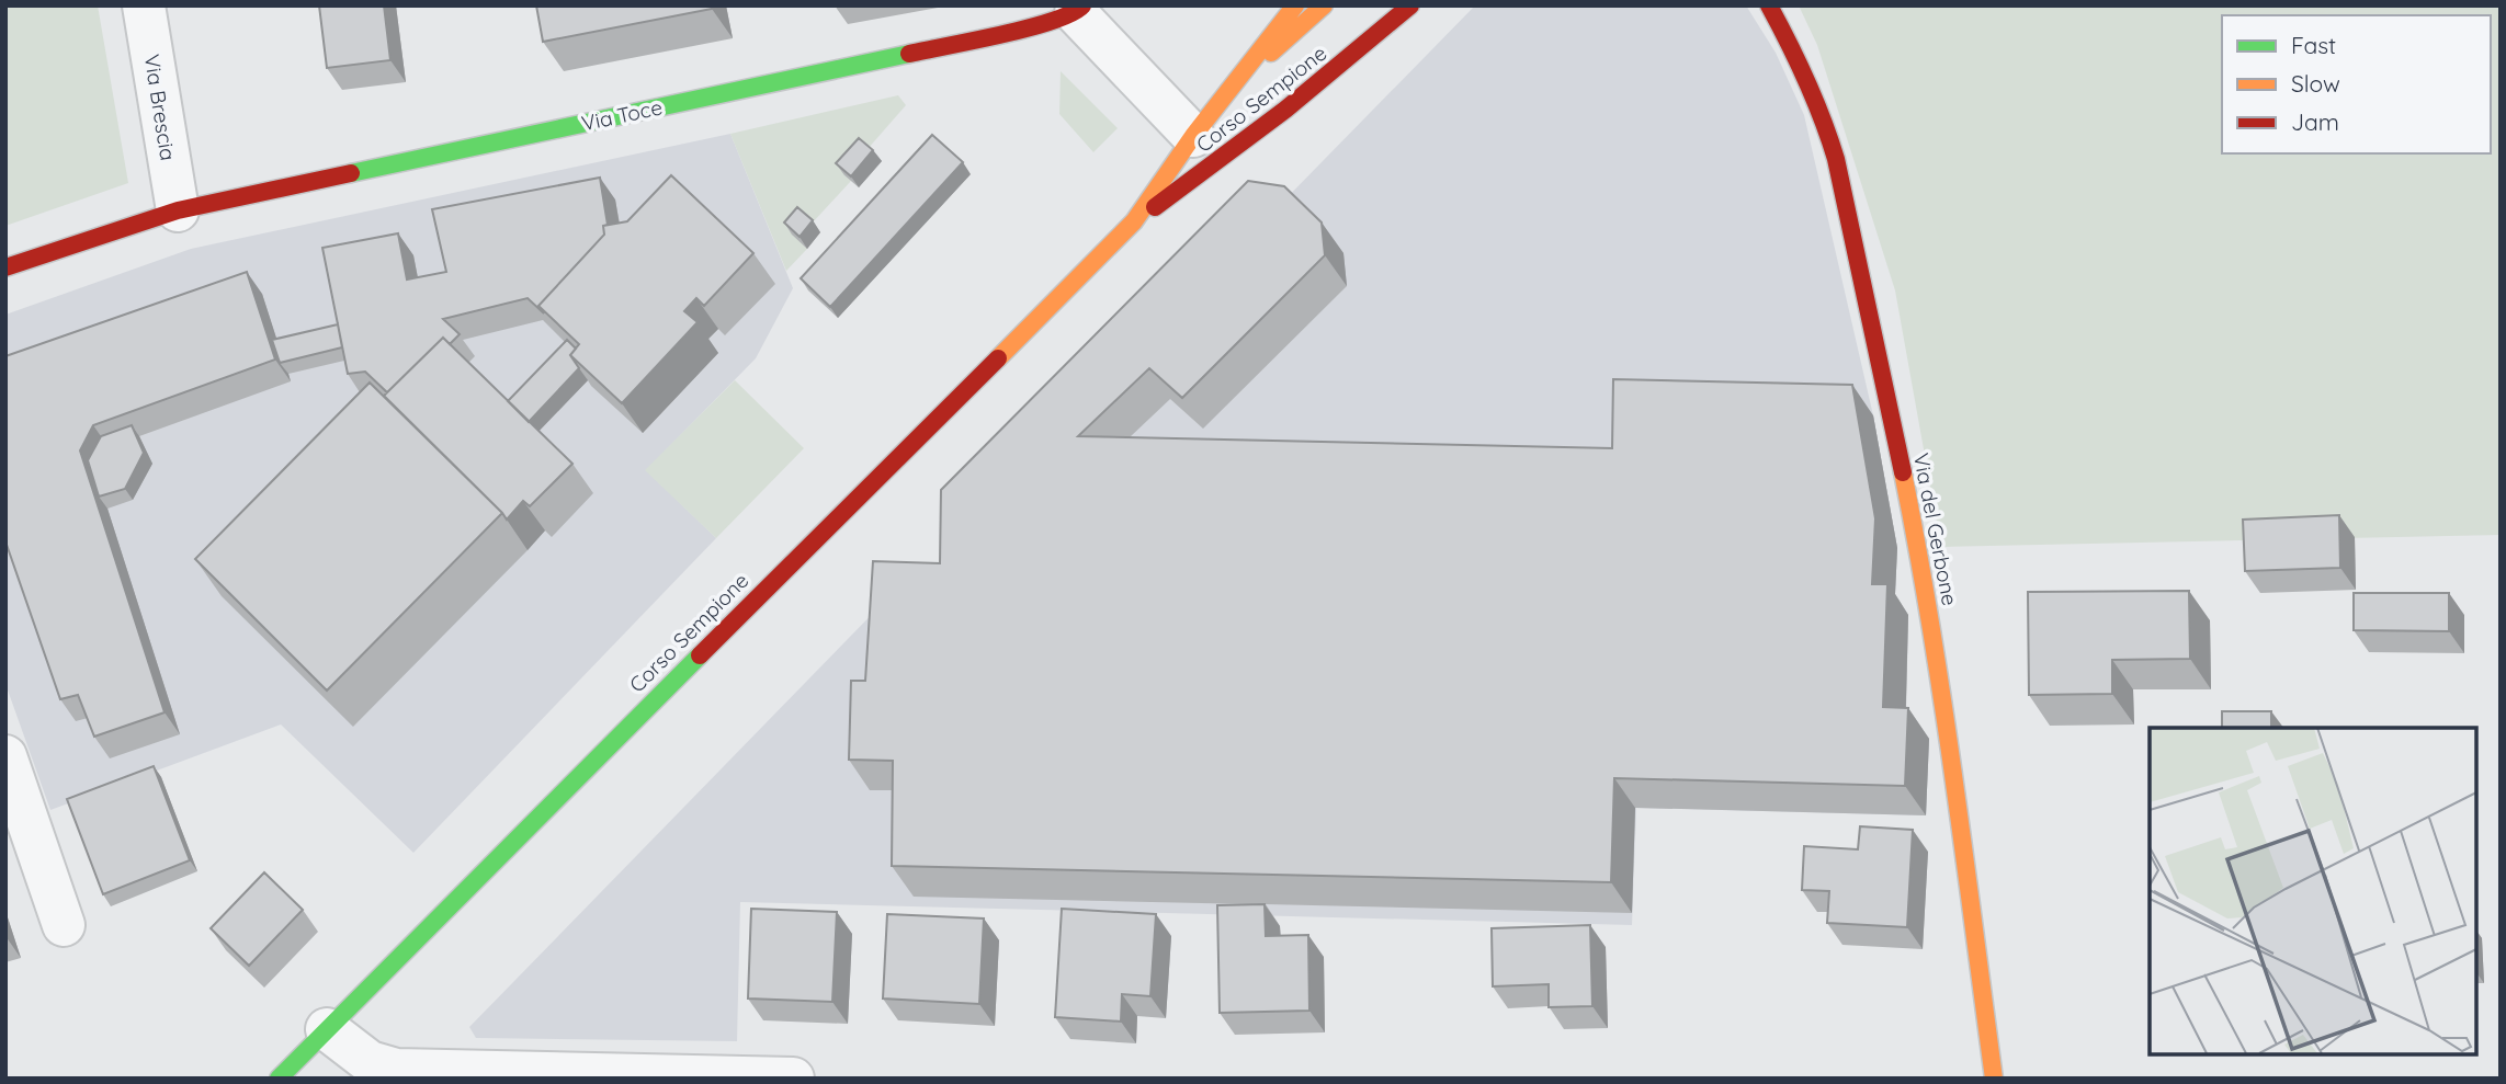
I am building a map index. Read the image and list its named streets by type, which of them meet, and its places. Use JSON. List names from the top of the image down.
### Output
{
  "streets": {
    "street": [
      "Corso Sempione",
      "Via Brescia",
      "Via Toce",
      "Via del Gerbone"
    ]
  },
  "crossings": [
    ["Corso Sempione", "Via Toce"],
    ["Via Brescia", "Via Toce"]
  ],
  "legend": ["Fast", "Slow", "Jam"]
}
